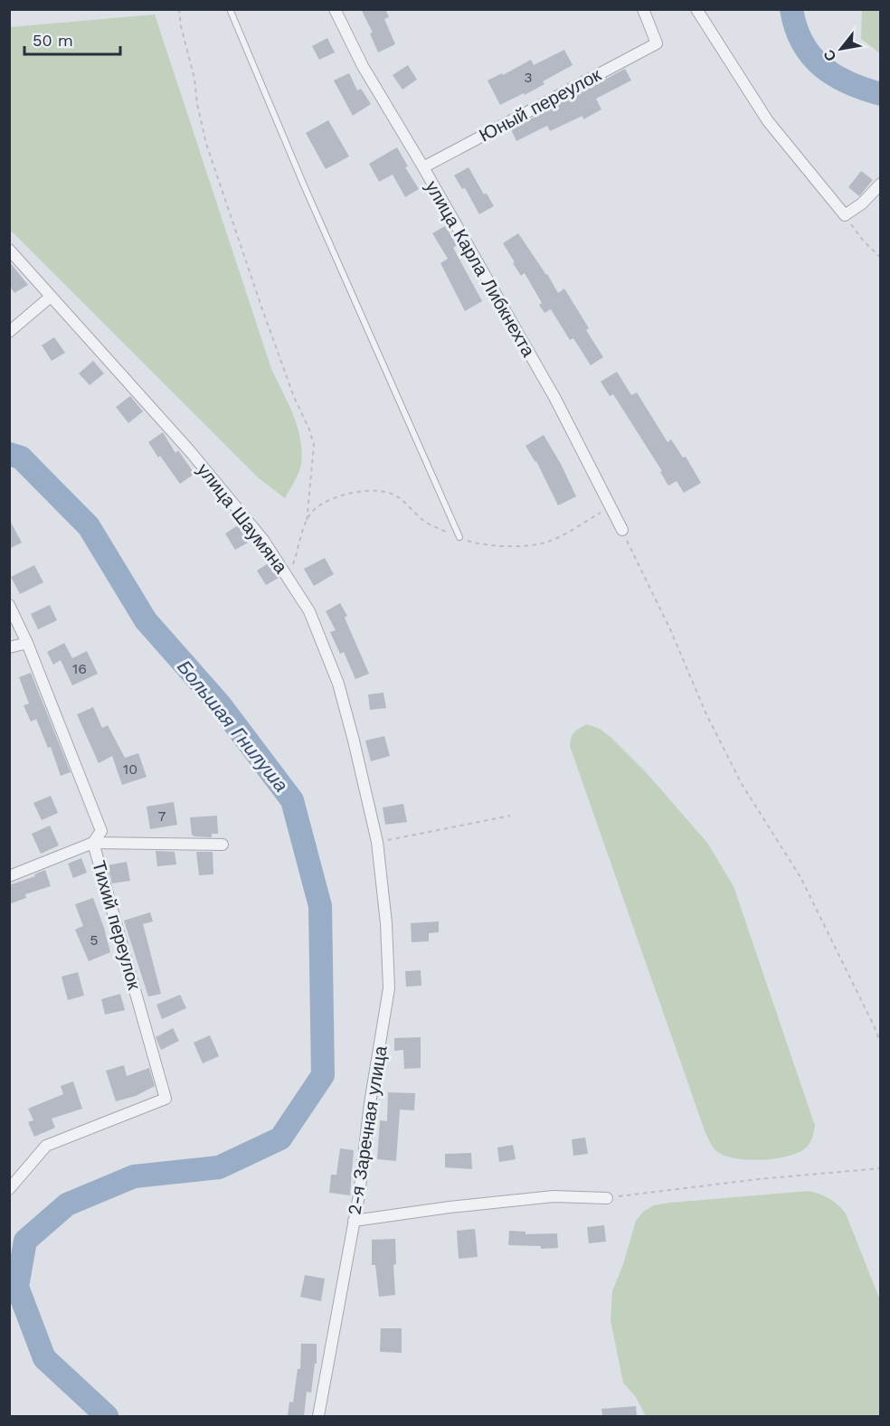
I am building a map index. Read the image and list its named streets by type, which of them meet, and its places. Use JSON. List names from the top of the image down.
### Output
{
  "streets": {
    "street": [
      "Юный переулок",
      "улица Карла Либкнехта",
      "улица Шаумяна",
      "Тихий переулок",
      "2-я Заречная улица"
    ]
  },
  "crossings": [
    ["Юный переулок", "улица Карла Либкнехта"],
    ["улица Шаумяна", "2-я Заречная улица"]
  ],
  "water": ["Большая Гнилуша"],
  "house_numbers": [
    "3",
    "16",
    "10",
    "7",
    "5"
  ],
  "scale_bar": "50 m",
  "north": "bottom left"
}
